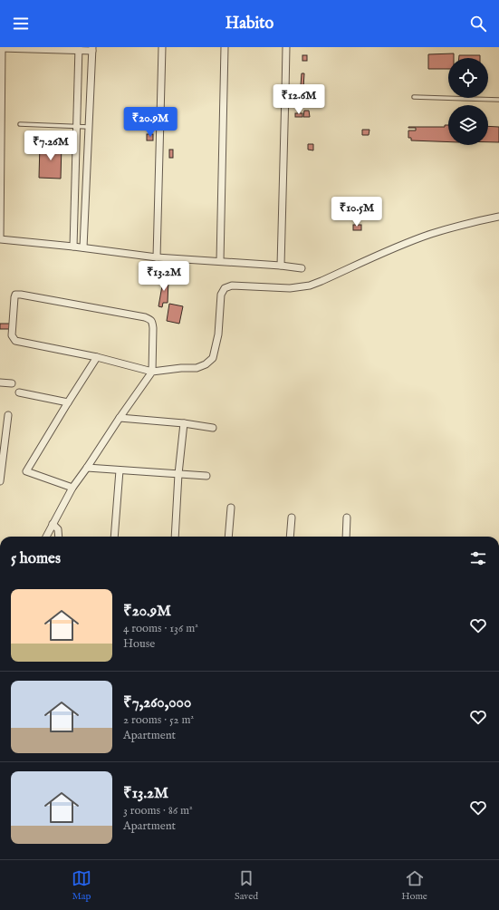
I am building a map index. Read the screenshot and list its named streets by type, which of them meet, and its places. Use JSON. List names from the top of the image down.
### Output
{
  "page": {
    "header": "Habito",
    "price": [
      "₹12.6M",
      "₹20.9M",
      "₹7.26M",
      "₹10.5M",
      "₹13.2M"
    ],
    "heading": "5 homes",
    "list": [
      {
        "name": "₹20.9M",
        "note": "4 rooms · 136 m² · House"
      },
      {
        "name": "₹7,260,000",
        "note": "2 rooms · 52 m² · Apartment"
      },
      {
        "name": "₹13.2M",
        "note": "3 rooms · 86 m² · Apartment"
      }
    ],
    "tabs": ["Map", "Saved", "Home"]
  }
}
